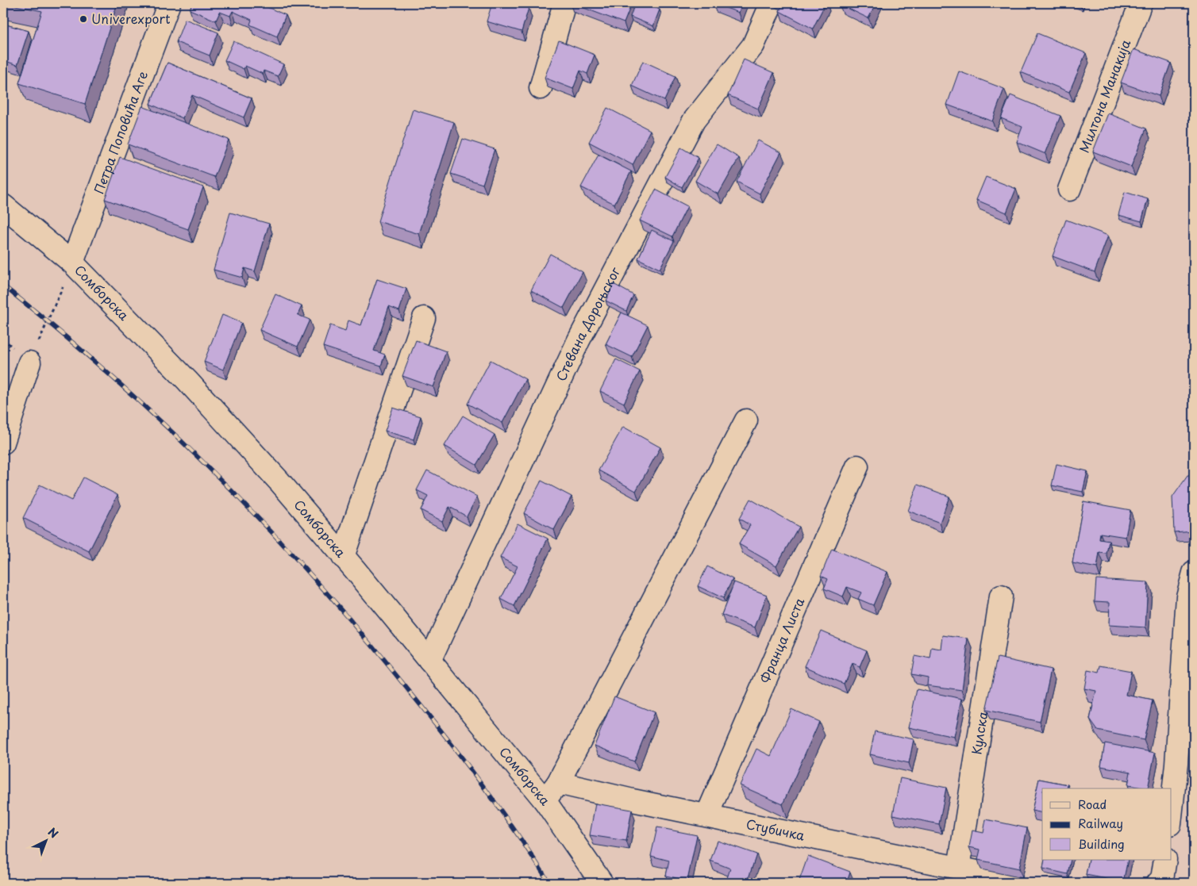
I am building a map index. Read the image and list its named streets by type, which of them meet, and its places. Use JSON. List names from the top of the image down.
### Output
{
  "streets": {
    "street": [
      "Милтона Манакија",
      "Петра Поповића Аге",
      "Сомборска",
      "Стевана Дороњског",
      "Франца Листа",
      "Кулска",
      "Стубичка"
    ]
  },
  "crossings": [
    ["Петра Поповића Аге", "Сомборска"],
    ["Сомборска", "Стевана Дороњског"],
    ["Франца Листа", "Стубичка"],
    ["Кулска", "Стубичка"]
  ],
  "places": ["Univerexport"],
  "legend": ["Road", "Railway", "Building"],
  "north": "top right"
}
